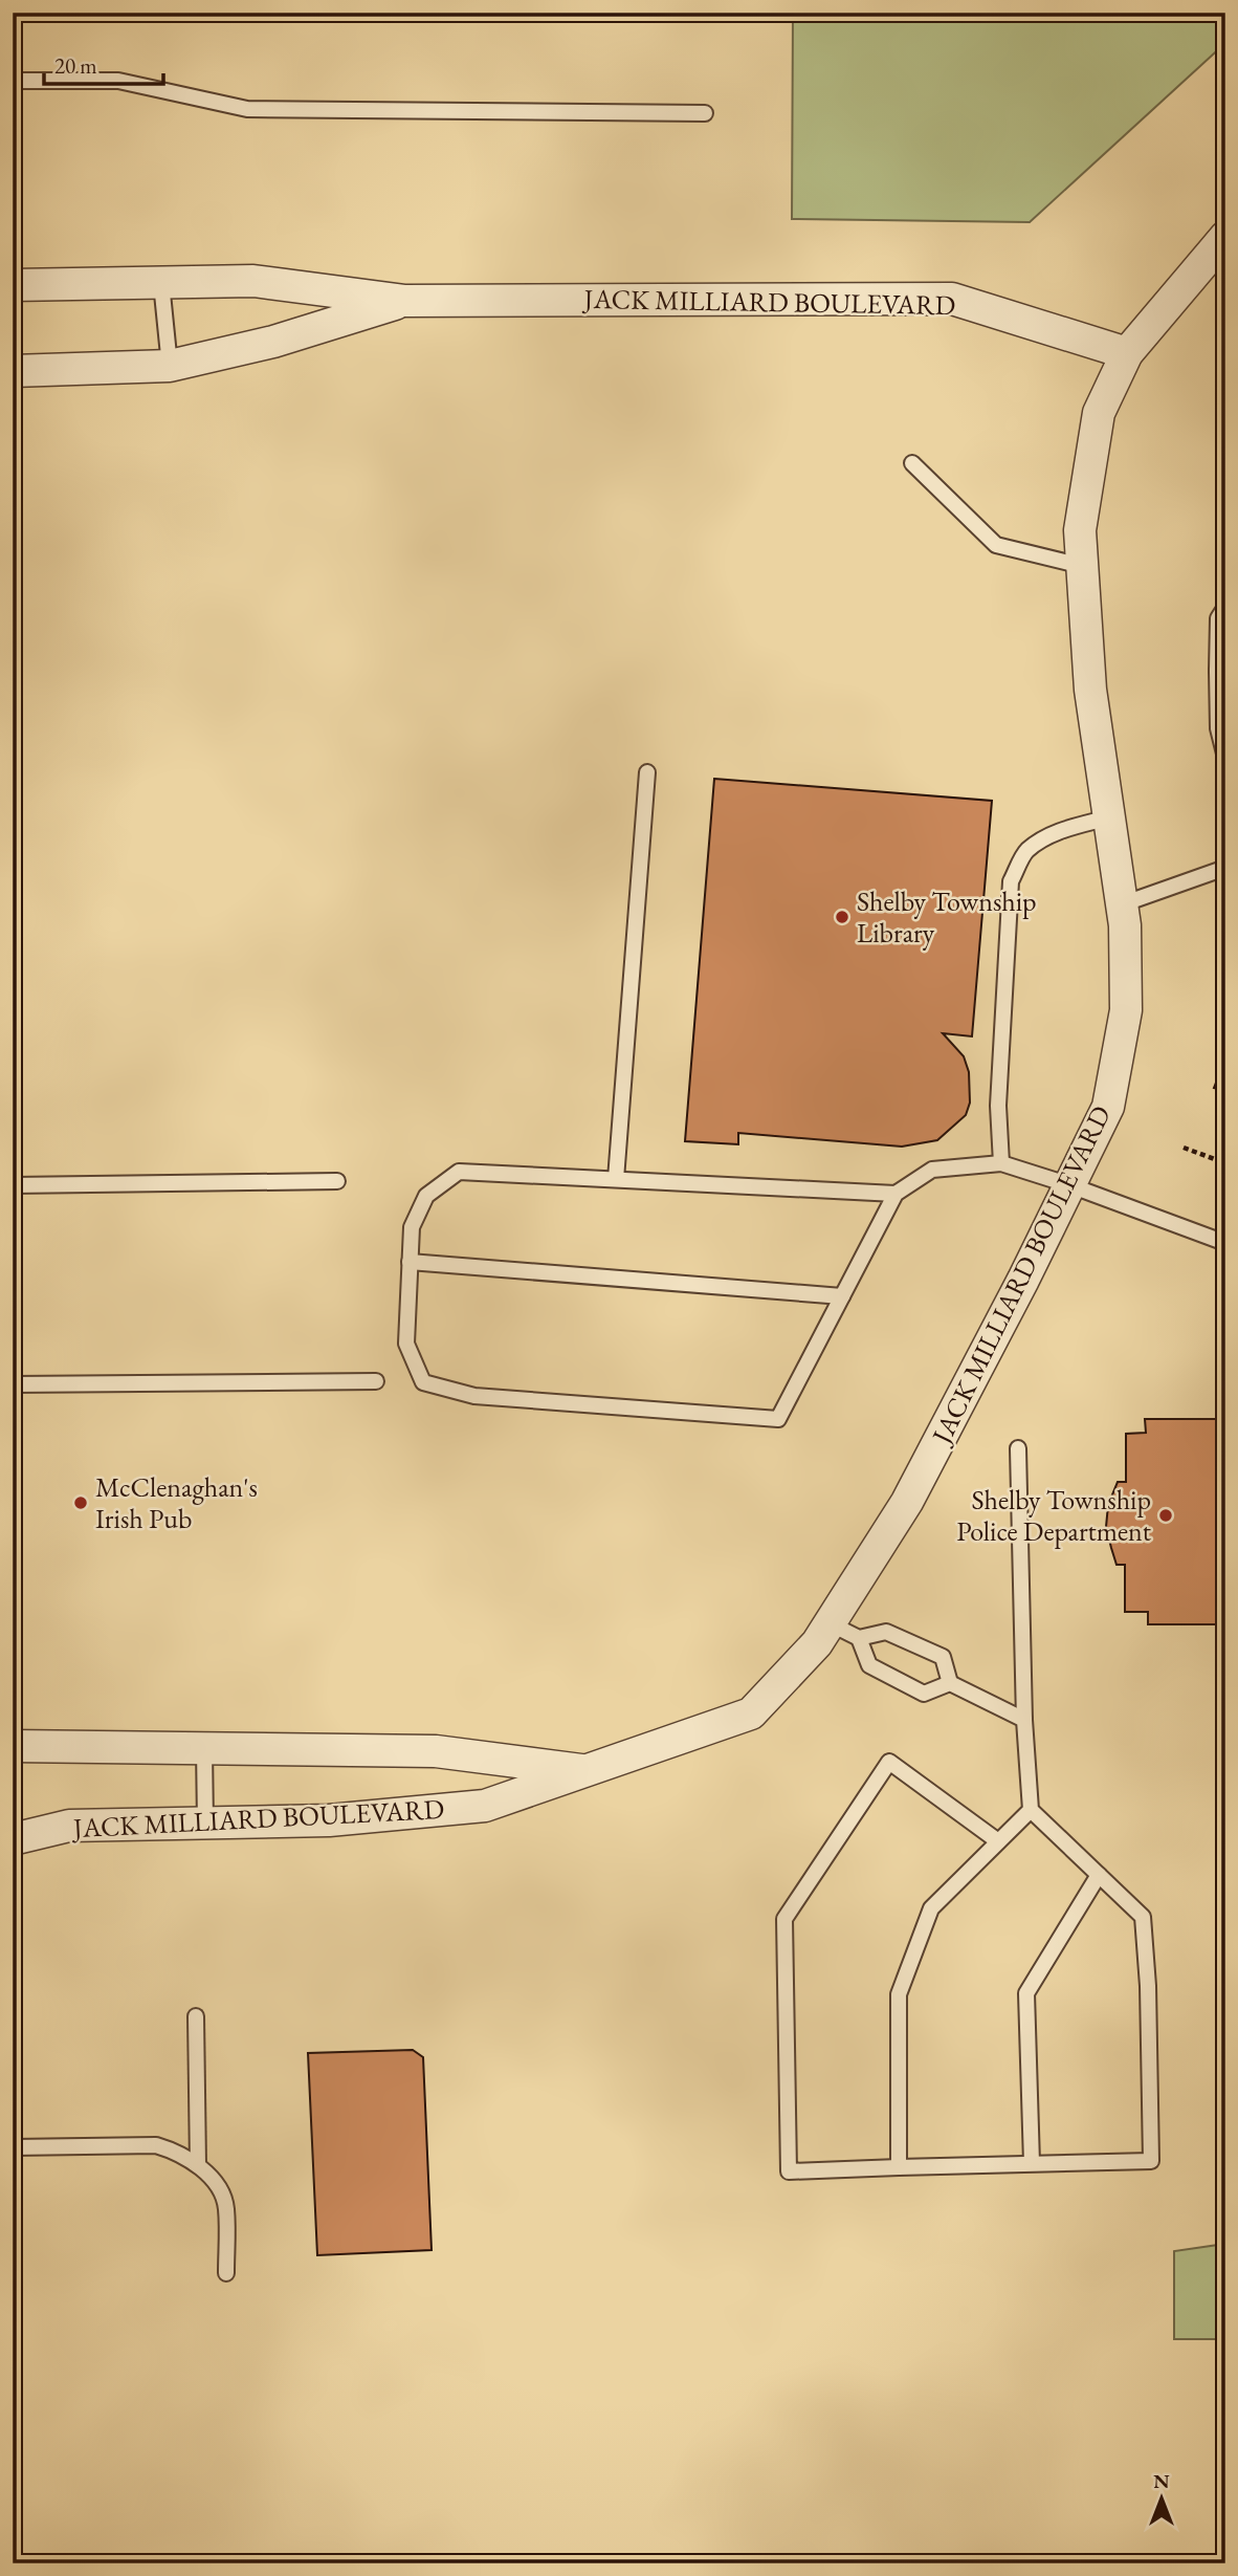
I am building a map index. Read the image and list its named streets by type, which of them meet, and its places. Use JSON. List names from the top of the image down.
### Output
{
  "streets": {
    "street": ["JACK MILLIARD BOULEVARD"]
  },
  "places": ["Shelby Township Library", "McClenaghan's Irish Pub", "Shelby Township Police Department"],
  "scale_bar": "20 m",
  "north": "top"
}
